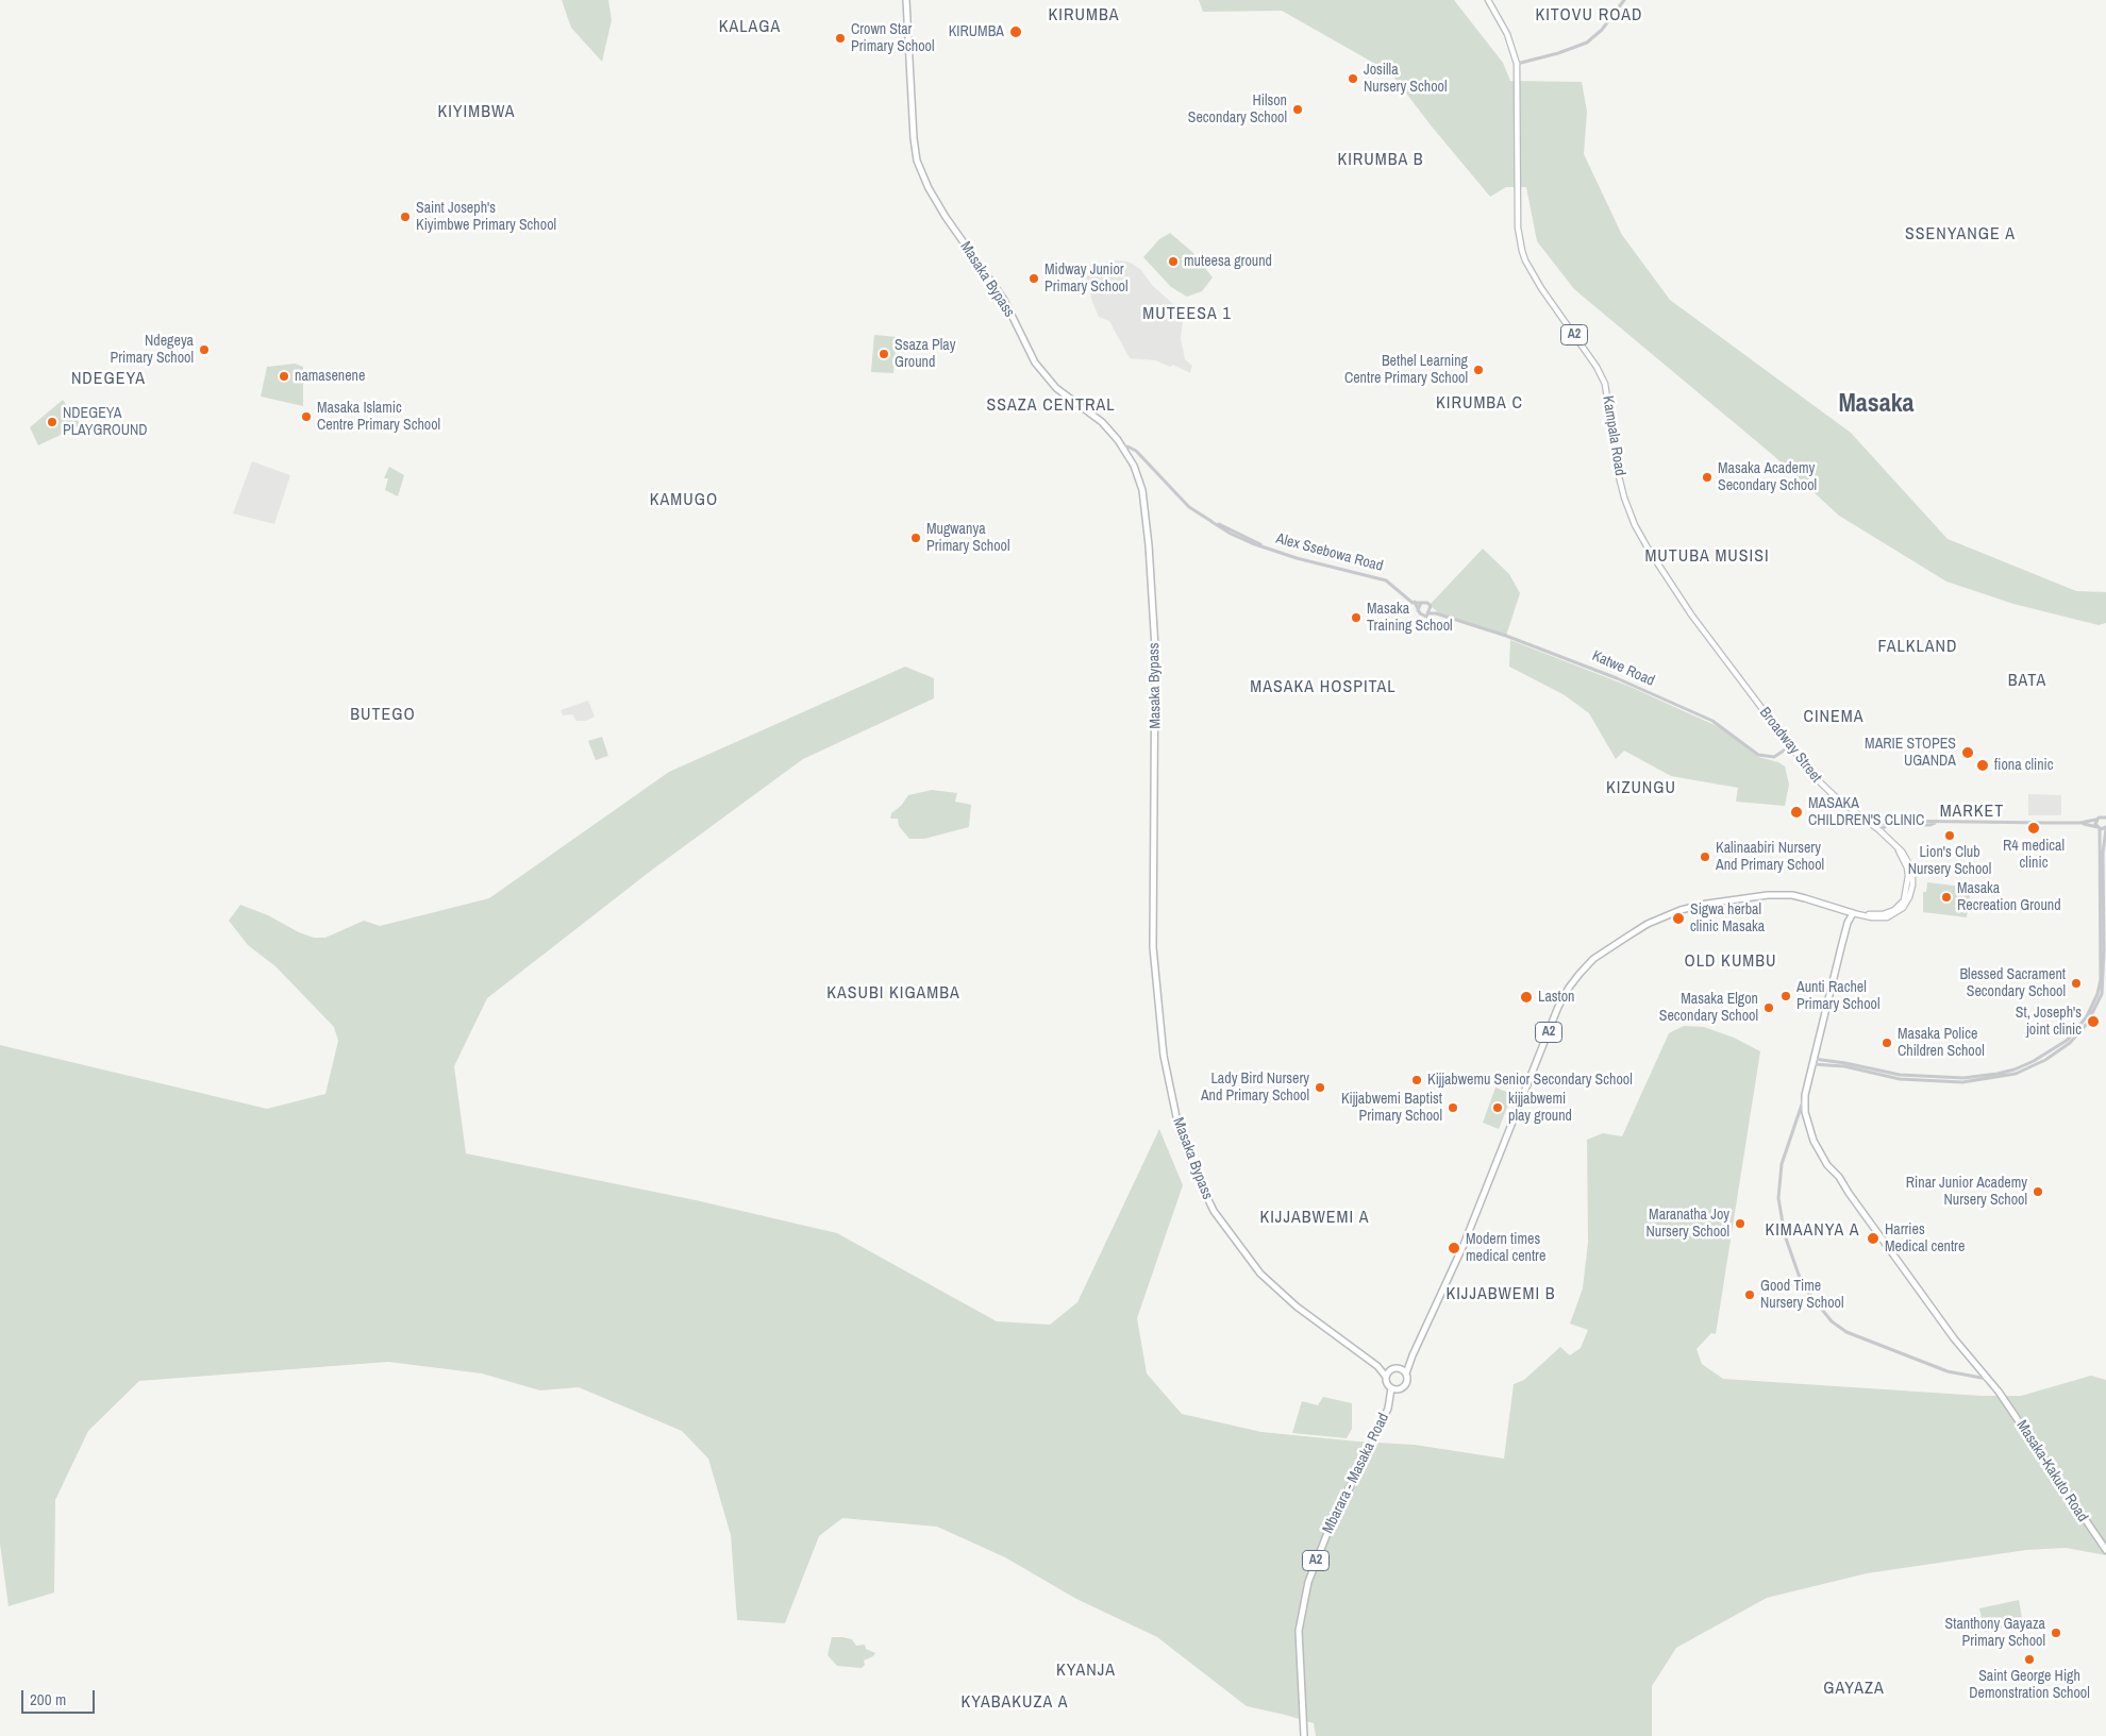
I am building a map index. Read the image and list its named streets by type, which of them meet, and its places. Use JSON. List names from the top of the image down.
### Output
{
  "streets": {
    "highway": [
      "Masaka Bypass",
      "A2",
      "Masaka-Kakuto Road",
      "Mbarara - Masaka Road"
    ],
    "main road": ["Kampala Road", "Broadway Street"],
    "street": ["Alex Ssebowa Road", "Katwe Road"]
  },
  "crossings": [
    ["Masaka Bypass", "A2"],
    ["Masaka Bypass", "Alex Ssebowa Road"],
    ["Masaka Bypass", "Mbarara - Masaka Road"],
    ["A2", "Broadway Street"],
    ["A2", "Masaka-Kakuto Road"],
    ["A2", "Mbarara - Masaka Road"],
    ["Kampala Road", "Broadway Street"],
    ["Katwe Road", "Broadway Street"],
    ["Broadway Street", "Masaka-Kakuto Road"]
  ],
  "districts": [
    "KIRUMBA",
    "KITOVU ROAD",
    "KALAGA",
    "KIYIMBWA",
    "KIRUMBA B",
    "SSENYANGE A",
    "MUTEESA 1",
    "NDEGEYA",
    "KIRUMBA C",
    "Masaka",
    "SSAZA CENTRAL",
    "KAMUGO",
    "MUTUBA MUSISI",
    "FALKLAND",
    "BATA",
    "MASAKA HOSPITAL",
    "BUTEGO",
    "CINEMA",
    "KIZUNGU",
    "MARKET",
    "OLD KUMBU",
    "KASUBI KIGAMBA",
    "KIJJABWEMI A",
    "KIMAANYA A",
    "KIJJABWEMI B",
    "KYANJA",
    "GAYAZA",
    "KYABAKUZA A"
  ],
  "places": [
    "KIRUMBA",
    "Crown Star Primary School",
    "Josilla Nursery School",
    "Hilson Secondary School",
    "Saint Joseph's Kiyimbwe Primary School",
    "muteesa ground",
    "Midway Junior Primary School",
    "Ndegeya Primary School",
    "Ssaza Play Ground",
    "Bethel Learning Centre Primary School",
    "namasenene",
    "Masaka Islamic Centre Primary School",
    "NDEGEYA PLAYGROUND",
    "Masaka Academy Secondary School",
    "Mugwanya Primary School",
    "Masaka Training School",
    "MARIE STOPES UGANDA",
    "fiona clinic",
    "MASAKA CHILDREN'S CLINIC",
    "R4 medical clinic",
    "Lion's Club Nursery School",
    "Kalinaabiri Nursery And Primary School",
    "Masaka Recreation Ground",
    "Sigwa herbal clinic Masaka",
    "Blessed Sacrament Secondary School",
    "Aunti Rachel Primary School",
    "Laston",
    "Masaka Elgon Secondary School",
    "St, Joseph's joint clinic",
    "Masaka Police Children School",
    "Kijjabwemu Senior Secondary School",
    "Lady Bird Nursery And Primary School",
    "Kijjabwemi Baptist Primary School",
    "kijjabwemi play ground",
    "Rinar Junior Academy Nursery School",
    "Maranatha Joy Nursery School",
    "Harries Medical centre",
    "Modern times medical centre",
    "Good Time Nursery School",
    "Stanthony Gayaza Primary School",
    "Saint George High Demonstration School"
  ],
  "scale_bar": "200 m"
}
